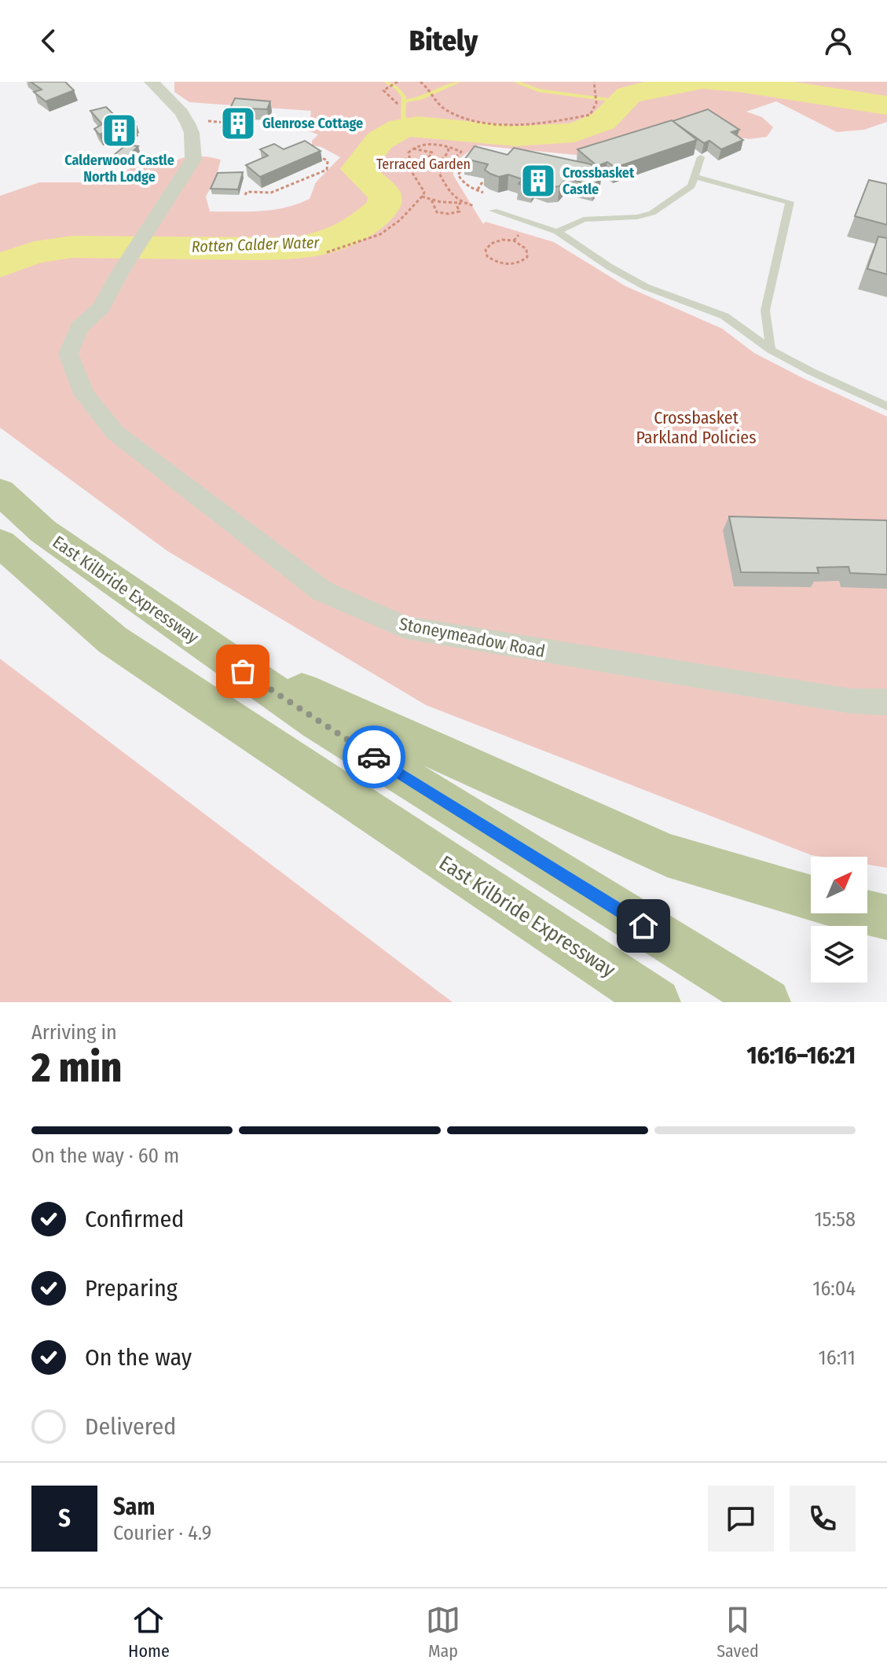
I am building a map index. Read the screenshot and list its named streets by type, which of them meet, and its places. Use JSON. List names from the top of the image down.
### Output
{
  "streets": {
    "highway": ["East Kilbride Expressway"],
    "street": ["Stoneymeadow Road"]
  },
  "water": ["Rotten Calder Water"],
  "parks": ["Terraced Garden", "Crossbasket Parkland Policies"],
  "places": {
    "building": ["Glenrose Cottage", "Calderwood Castle North Lodge", "Crossbasket Castle"]
  },
  "north": "top right",
  "page": {
    "header": "Bitely",
    "heading": ["2 min", "Arriving in", "16:16–16:21"],
    "panel": ["Sam", "Courier · 4.9"],
    "bar": "On the way · 60 m",
    "list": [
      ["Confirmed", "15:58"],
      ["Preparing", "16:04"],
      ["On the way", "16:11"],
      "Delivered"
    ],
    "round": "S",
    "tabs": ["Home", "Map", "Saved"]
  }
}
